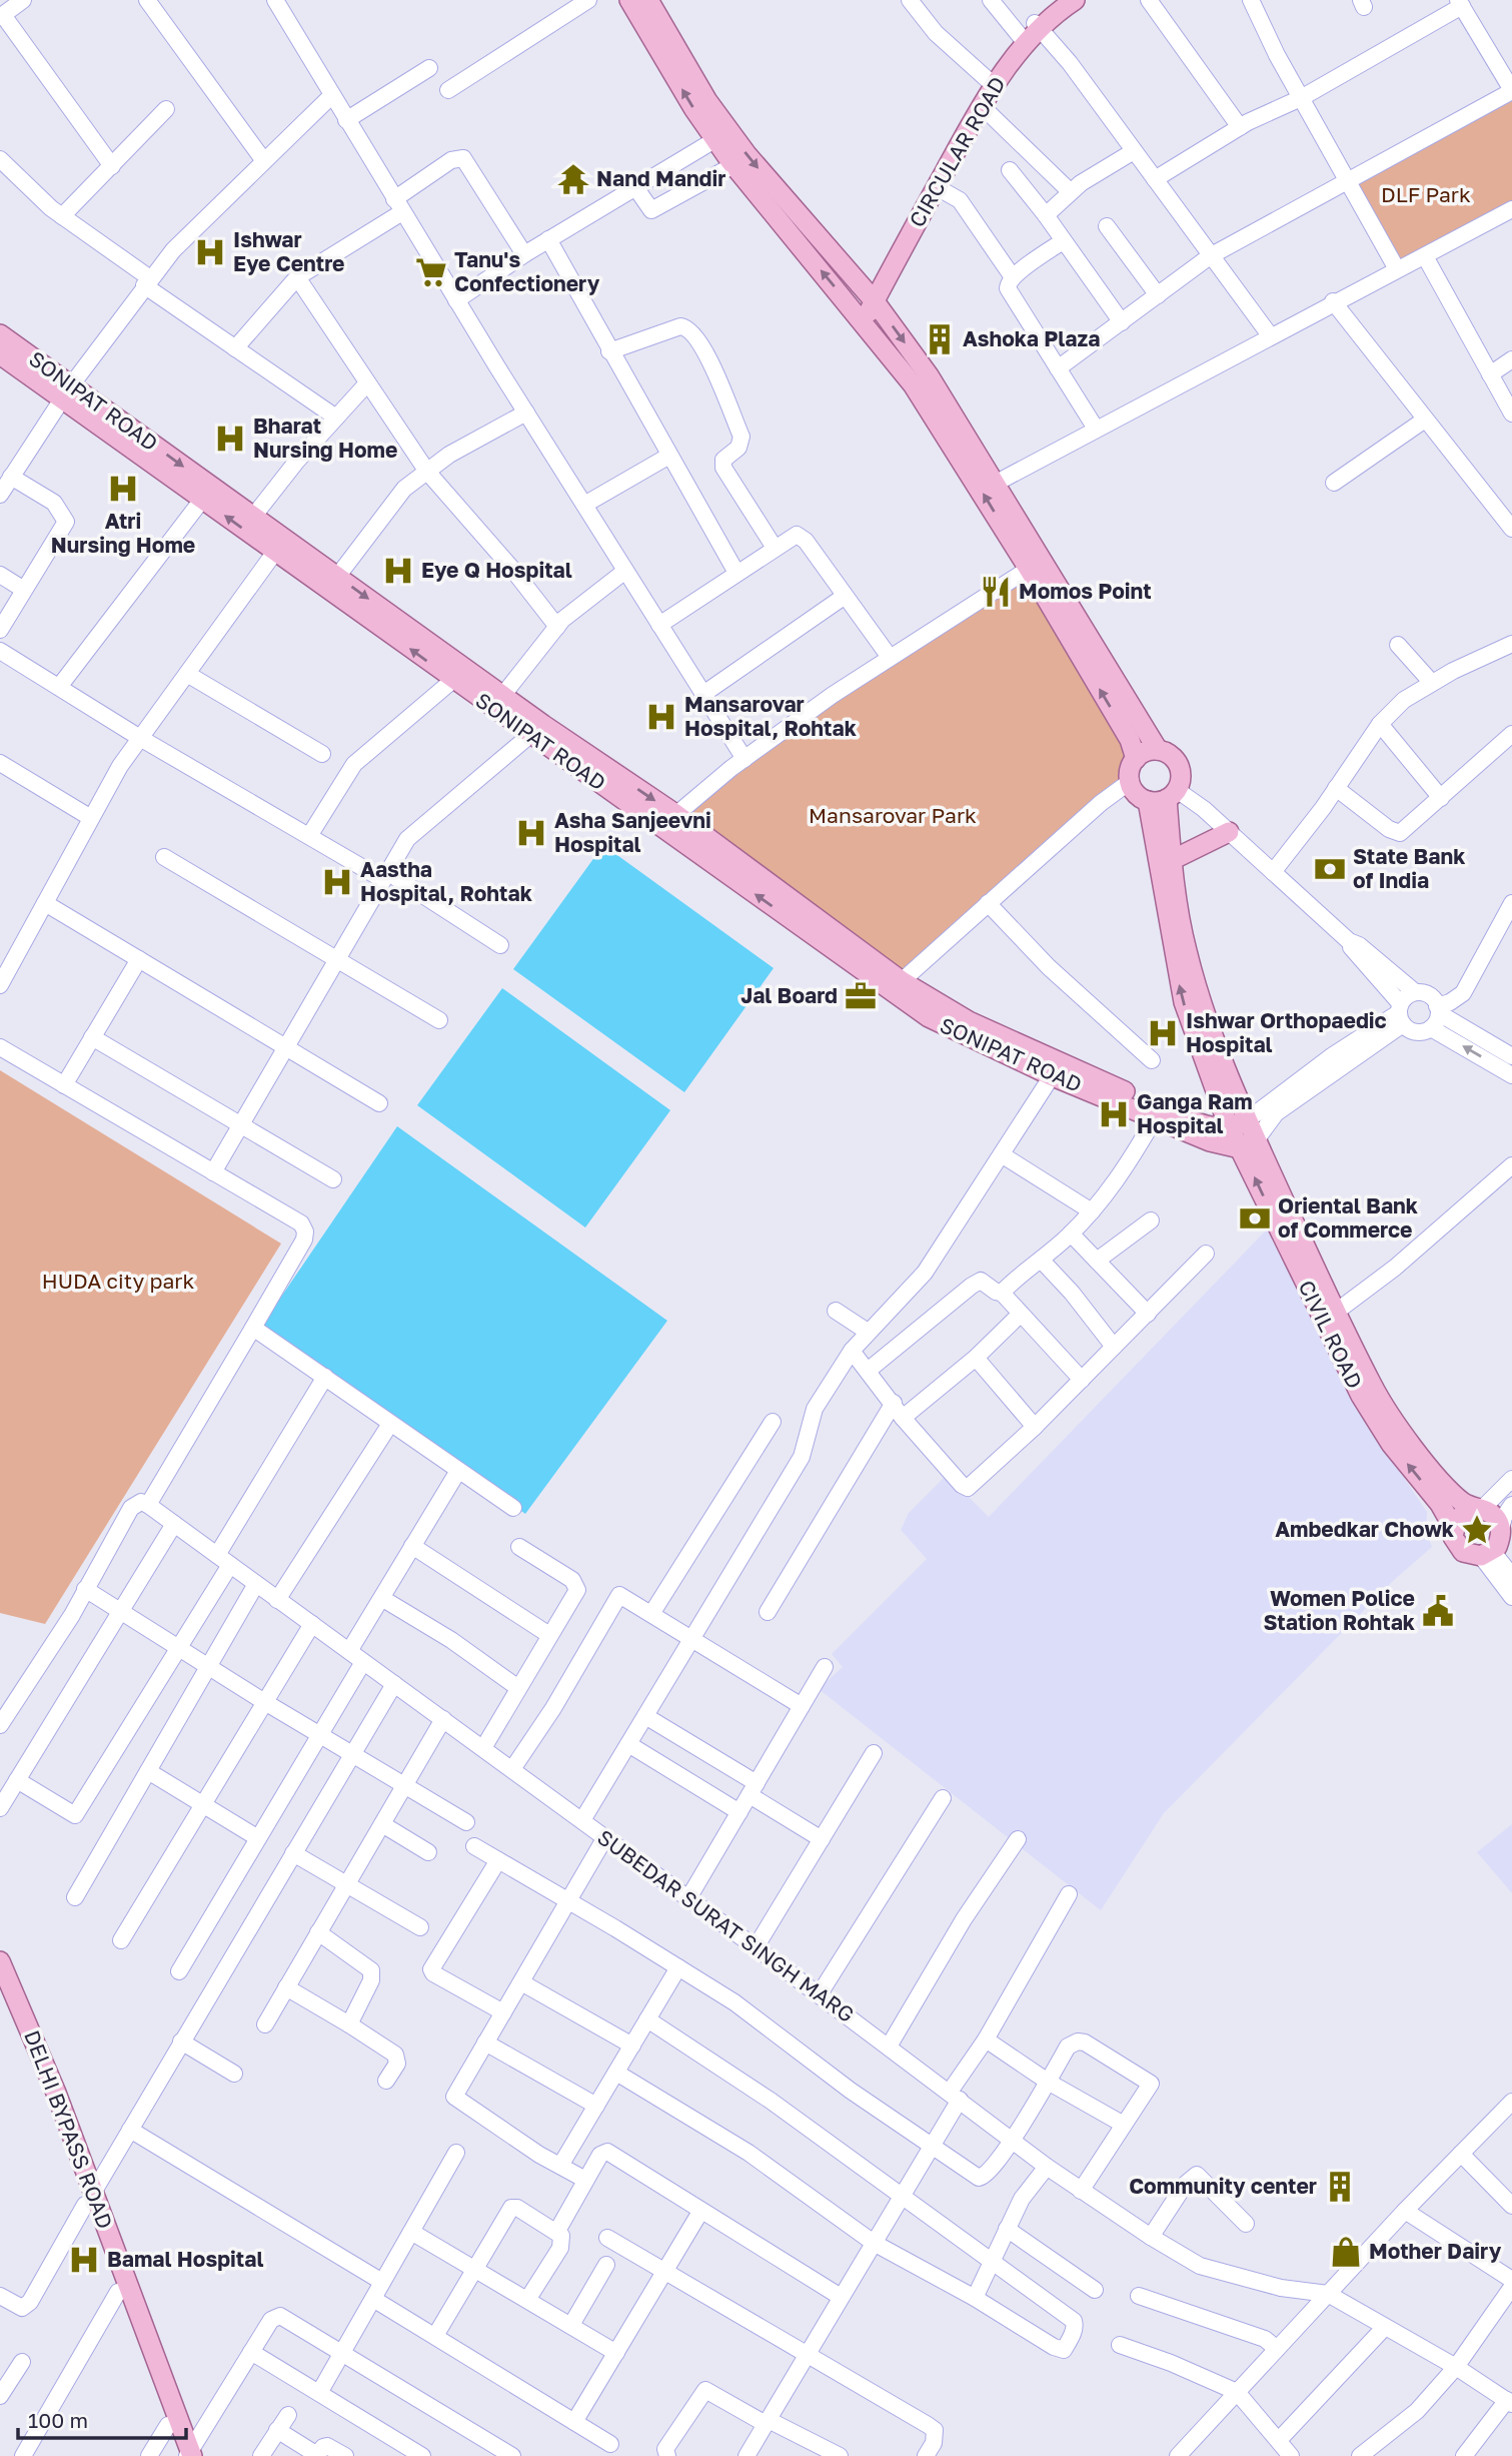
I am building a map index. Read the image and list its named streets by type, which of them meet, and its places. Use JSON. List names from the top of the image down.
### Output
{
  "streets": {
    "main road": [
      "CIRCULAR ROAD",
      "SONIPAT ROAD",
      "CIVIL ROAD",
      "DELHI BYPASS ROAD"
    ],
    "street": ["SUBEDAR SURAT SINGH MARG"]
  },
  "crossings": [
    ["SONIPAT ROAD", "CIVIL ROAD"]
  ],
  "parks": ["DLF Park", "Mansarovar Park", "HUDA city park"],
  "places": {
    "temple": ["Nand Mandir"],
    "hospital": [
      "Ishwar Eye Centre",
      "Bharat Nursing Home",
      "Atri Nursing Home",
      "Eye Q Hospital",
      "Mansarovar Hospital, Rohtak",
      "Asha Sanjeevni Hospital",
      "Aastha Hospital, Rohtak",
      "Ishwar Orthopaedic Hospital",
      "Ganga Ram Hospital",
      "Bamal Hospital"
    ],
    "supermarket": ["Tanu's Confectionery"],
    "building": ["Ashoka Plaza", "Community center"],
    "restaurant": ["Momos Point"],
    "bank": ["State Bank of India", "Oriental Bank of Commerce"],
    "office": ["Jal Board"],
    "place": ["Ambedkar Chowk"],
    "public building": ["Women Police Station Rohtak"],
    "shop": ["Mother Dairy"]
  },
  "scale_bar": "100 m"
}
